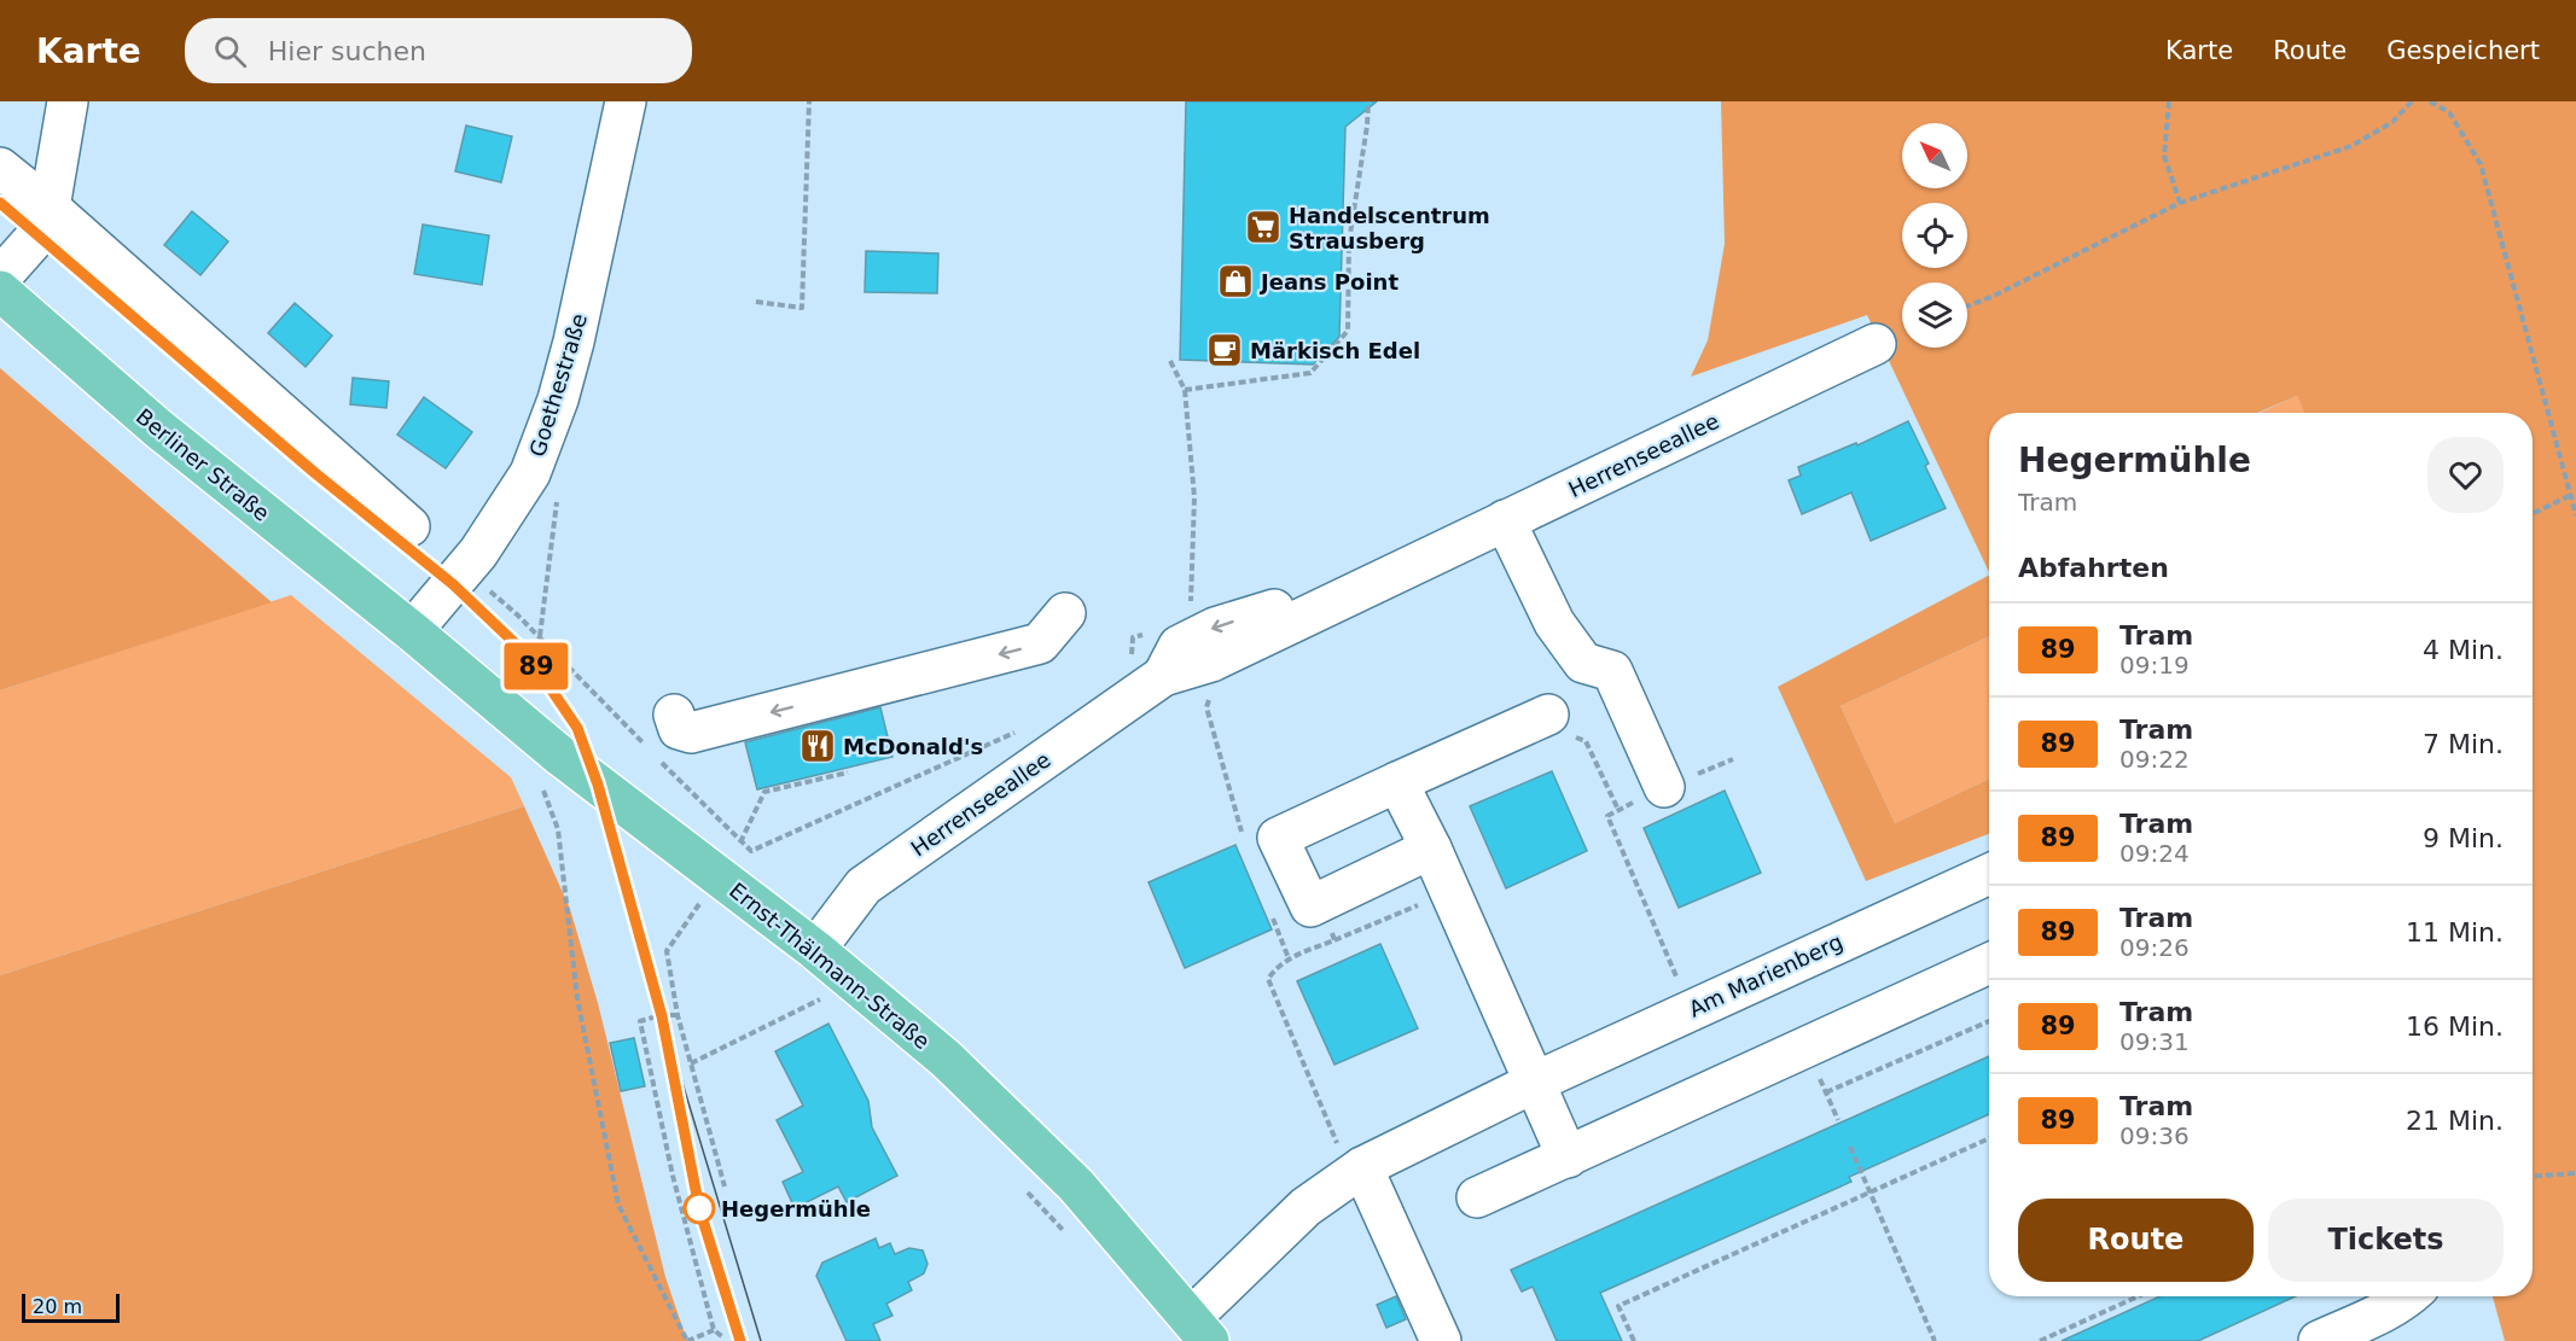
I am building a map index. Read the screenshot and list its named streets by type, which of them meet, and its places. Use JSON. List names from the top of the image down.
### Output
{
  "streets": {
    "main road": ["Berliner Straße", "Ernst-Thälmann-Straße"],
    "street": ["Goethestraße", "Herrenseeallee", "Am Marienberg"]
  },
  "crossings": [
    ["Goethestraße", "Berliner Straße"],
    ["Goethestraße", "Ernst-Thälmann-Straße"],
    ["Herrenseeallee", "Ernst-Thälmann-Straße"],
    ["Berliner Straße", "Ernst-Thälmann-Straße"],
    ["Ernst-Thälmann-Straße", "Am Marienberg"]
  ],
  "places": {
    "supermarket": ["Handelscentrum Strausberg"],
    "shop": ["Jeans Point"],
    "cafe": ["Märkisch Edel"],
    "restaurant": ["McDonald's"],
    "other": ["Hegermühle"]
  },
  "lines": ["tram line 89"],
  "scale_bar": "20 m",
  "north": "top left",
  "page": {
    "header": "Karte",
    "search": "Hier suchen",
    "nav": ["Karte", "Route", "Gespeichert"],
    "on_map": "89",
    "heading": [
      ["Hegermühle", "Tram"],
      "Abfahrten"
    ],
    "list": [
      {
        "mark": "89",
        "name": "Tram",
        "note": "09:19",
        "value": "4 Min."
      },
      {
        "mark": "89",
        "name": "Tram",
        "note": "09:22",
        "value": "7 Min."
      },
      {
        "mark": "89",
        "name": "Tram",
        "note": "09:24",
        "value": "9 Min."
      },
      {
        "mark": "89",
        "name": "Tram",
        "note": "09:26",
        "value": "11 Min."
      },
      {
        "mark": "89",
        "name": "Tram",
        "note": "09:31",
        "value": "16 Min."
      },
      {
        "mark": "89",
        "name": "Tram",
        "note": "09:36",
        "value": "21 Min."
      }
    ],
    "buttons": ["Route", "Tickets"],
    "scale": "20 m"
  }
}
